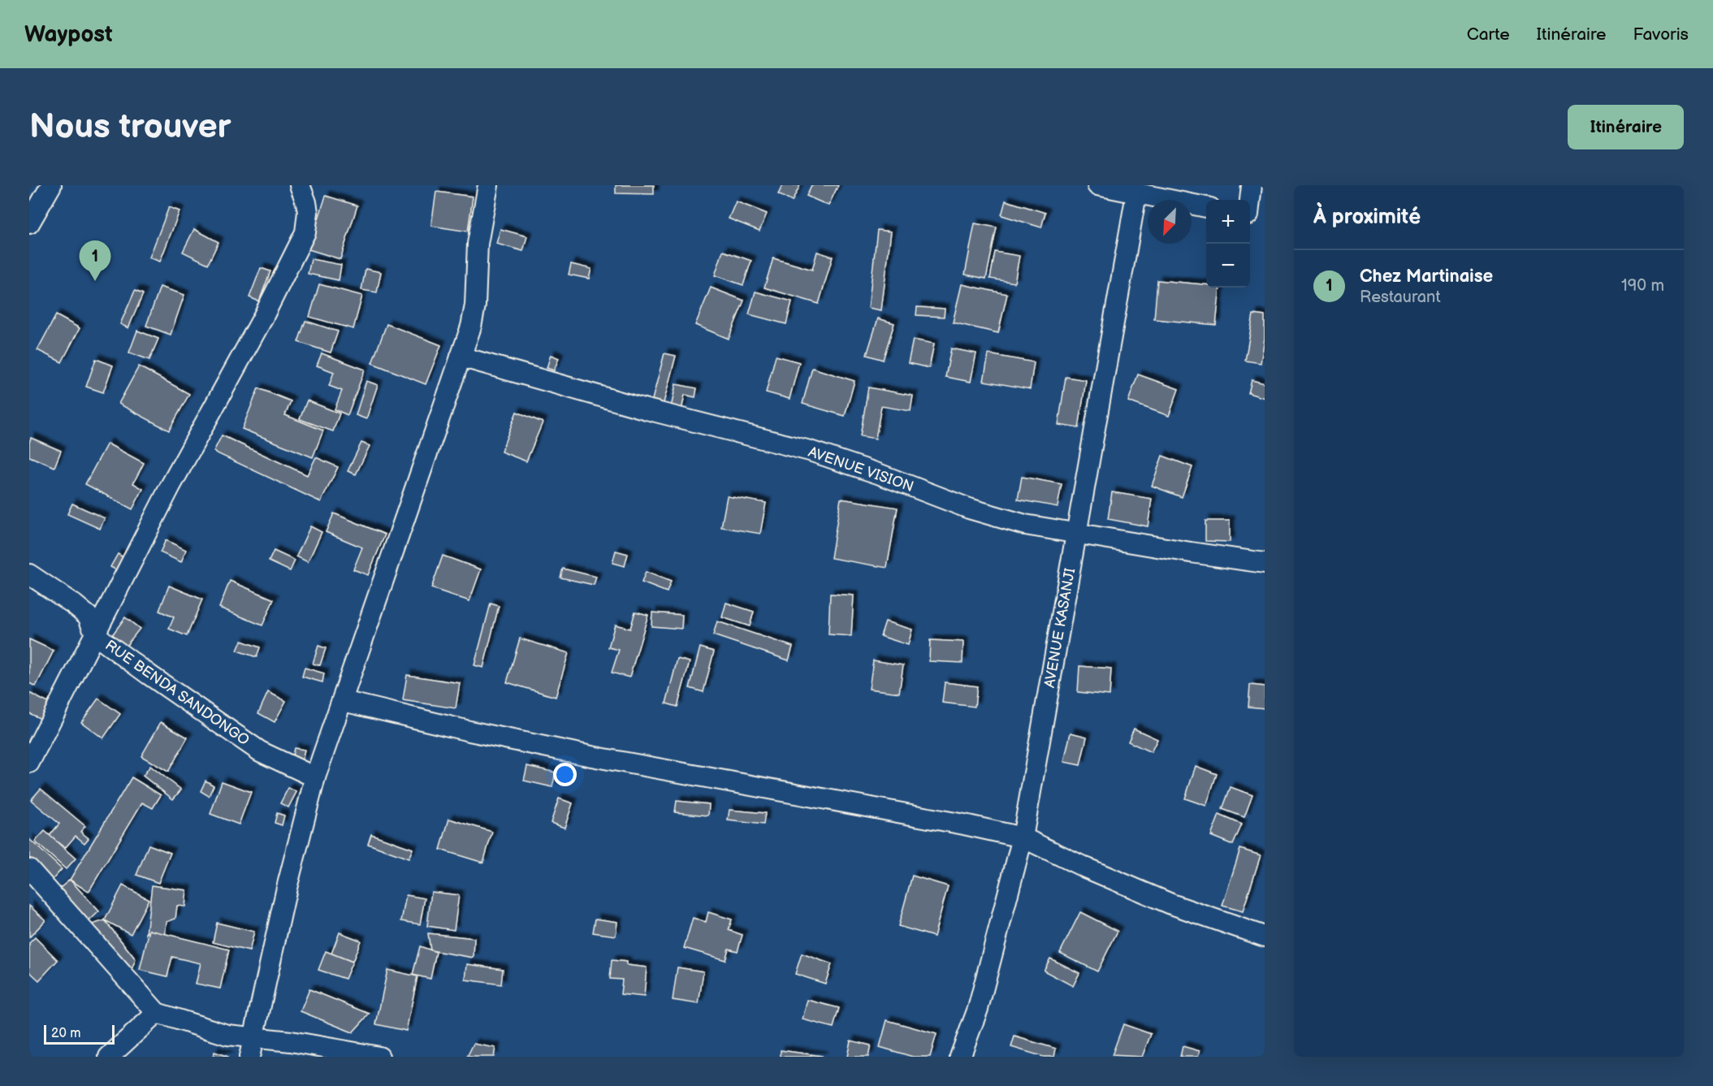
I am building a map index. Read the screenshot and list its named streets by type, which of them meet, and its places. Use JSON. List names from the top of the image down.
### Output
{
  "streets": {
    "street": ["AVENUE VISION", "AVENUE KASANJI", "RUE BENDA SANDONGO"]
  },
  "crossings": [
    ["AVENUE VISION", "AVENUE KASANJI"]
  ],
  "scale_bar": "20 m",
  "north": "bottom left",
  "page": {
    "header": "Waypost",
    "nav": ["Carte", "Itinéraire", "Favoris"],
    "buttons": "Itinéraire",
    "title": "Nous trouver",
    "heading": "À proximité",
    "map_buttons": ["+", "−"],
    "pins": "1",
    "list": [
      {
        "mark": "1",
        "name": "Chez Martinaise",
        "note": "Restaurant",
        "value": "190 m"
      }
    ],
    "scale": "20 m"
  }
}
